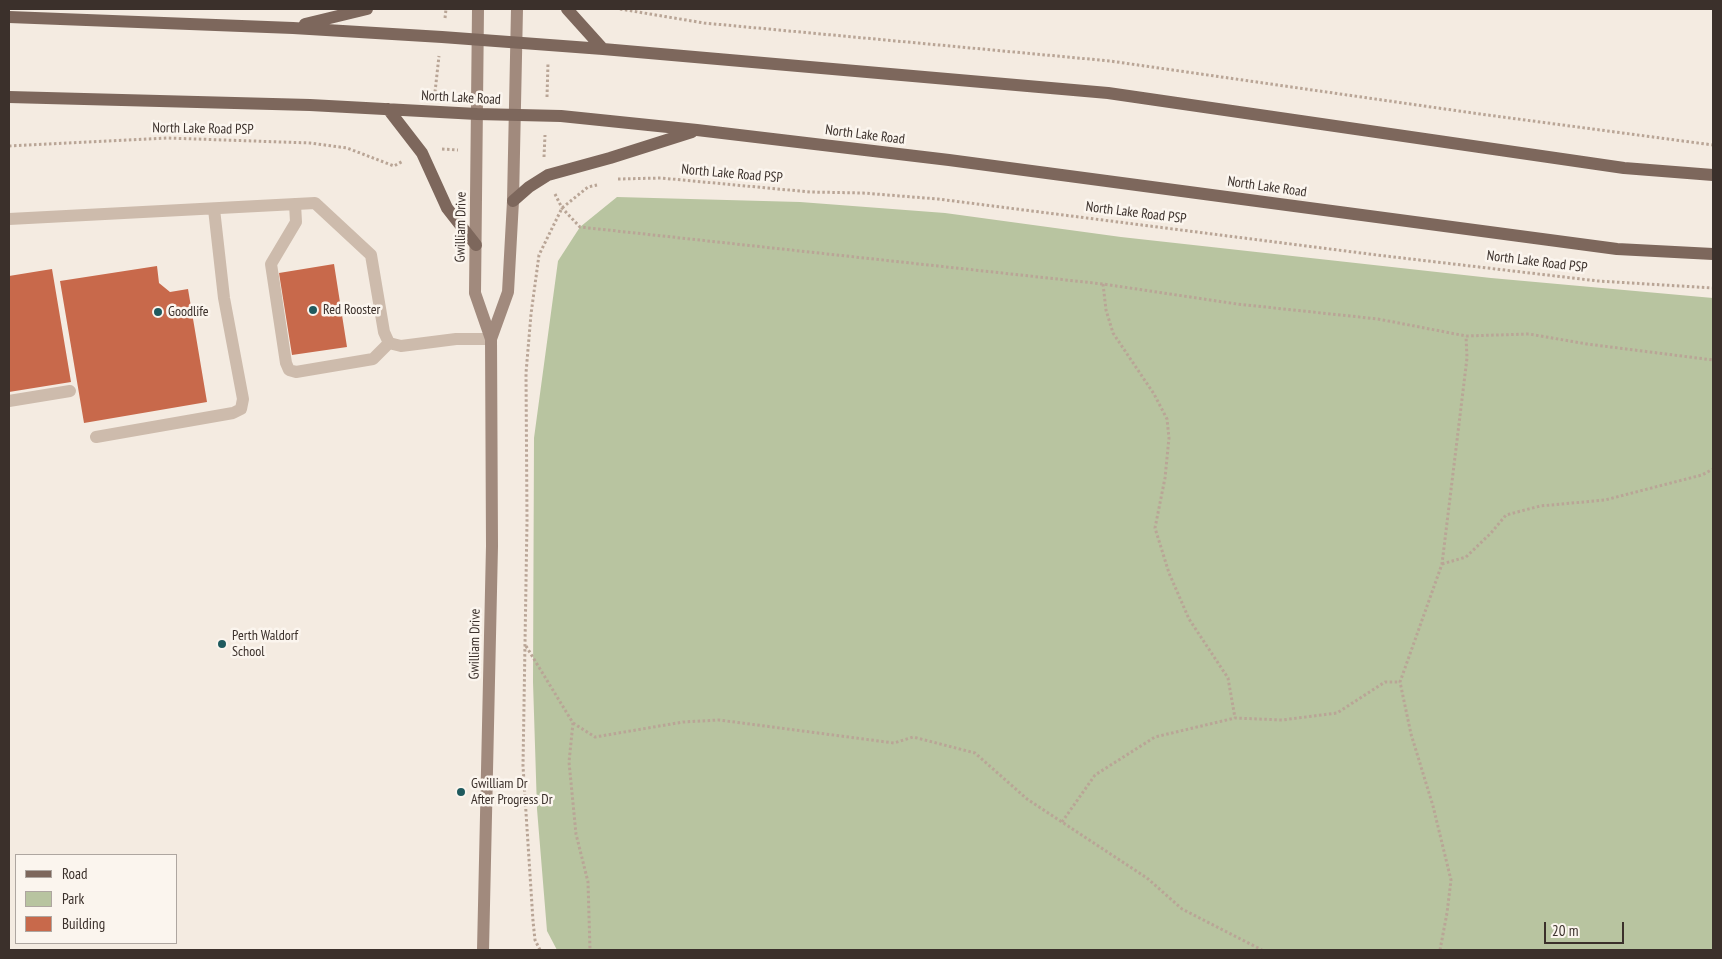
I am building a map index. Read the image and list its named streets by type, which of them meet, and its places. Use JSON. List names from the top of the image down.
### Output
{
  "streets": {
    "main road": ["North Lake Road"],
    "street": ["Gwilliam Drive"],
    "path": ["North Lake Road PSP"]
  },
  "crossings": [
    ["North Lake Road", "Gwilliam Drive"]
  ],
  "places": [
    "Red Rooster",
    "Goodlife",
    "Perth Waldorf School",
    "Gwilliam Dr After Progress Dr"
  ],
  "legend": ["Road", "Park", "Building"],
  "scale_bar": "20 m"
}
